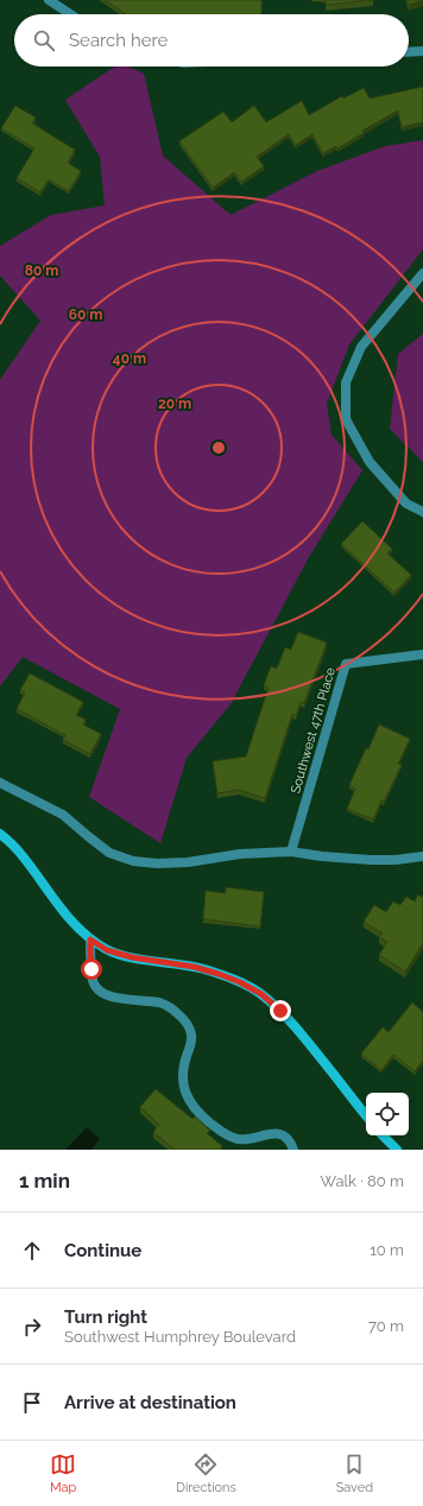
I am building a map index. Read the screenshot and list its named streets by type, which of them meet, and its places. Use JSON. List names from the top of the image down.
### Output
{
  "streets": {
    "street": ["Southwest 47th Place"]
  },
  "page": {
    "search": "Search here",
    "heading": ["1 min", "Walk · 80 m"],
    "list": [
      ["Continue", "10 m"],
      ["Turn right", "Southwest Humphrey Boulevard", "70 m"],
      "Arrive at destination"
    ],
    "nav": ["Map", "Directions", "Saved"]
  },
  "rings": [
    "80 m",
    "60 m",
    "40 m",
    "20 m"
  ]
}
